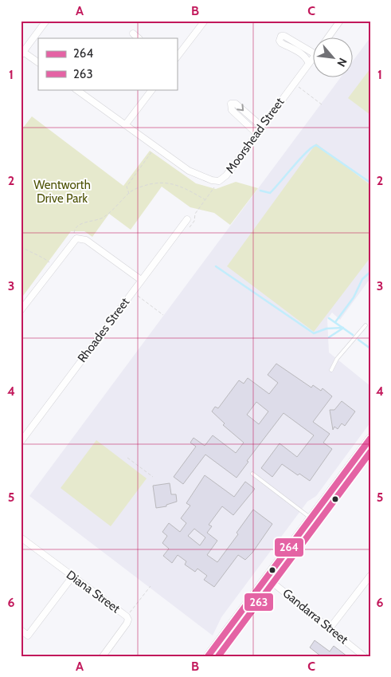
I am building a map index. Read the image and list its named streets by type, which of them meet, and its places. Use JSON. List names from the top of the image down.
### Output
{
  "streets": {
    "street": [
      "Moorshead Street",
      "Rhoades Street",
      "Diana Street",
      "Gandarra Street"
    ]
  },
  "parks": ["Wentworth Drive Park"],
  "lines": ["transit line 264", "transit line 263"],
  "legend": ["264", "263"],
  "north": "bottom right",
  "grid": {
    "columns": ["A", "B", "C"],
    "rows": [
      "1",
      "2",
      "3",
      "4",
      "5",
      "6"
    ]
  }
}
